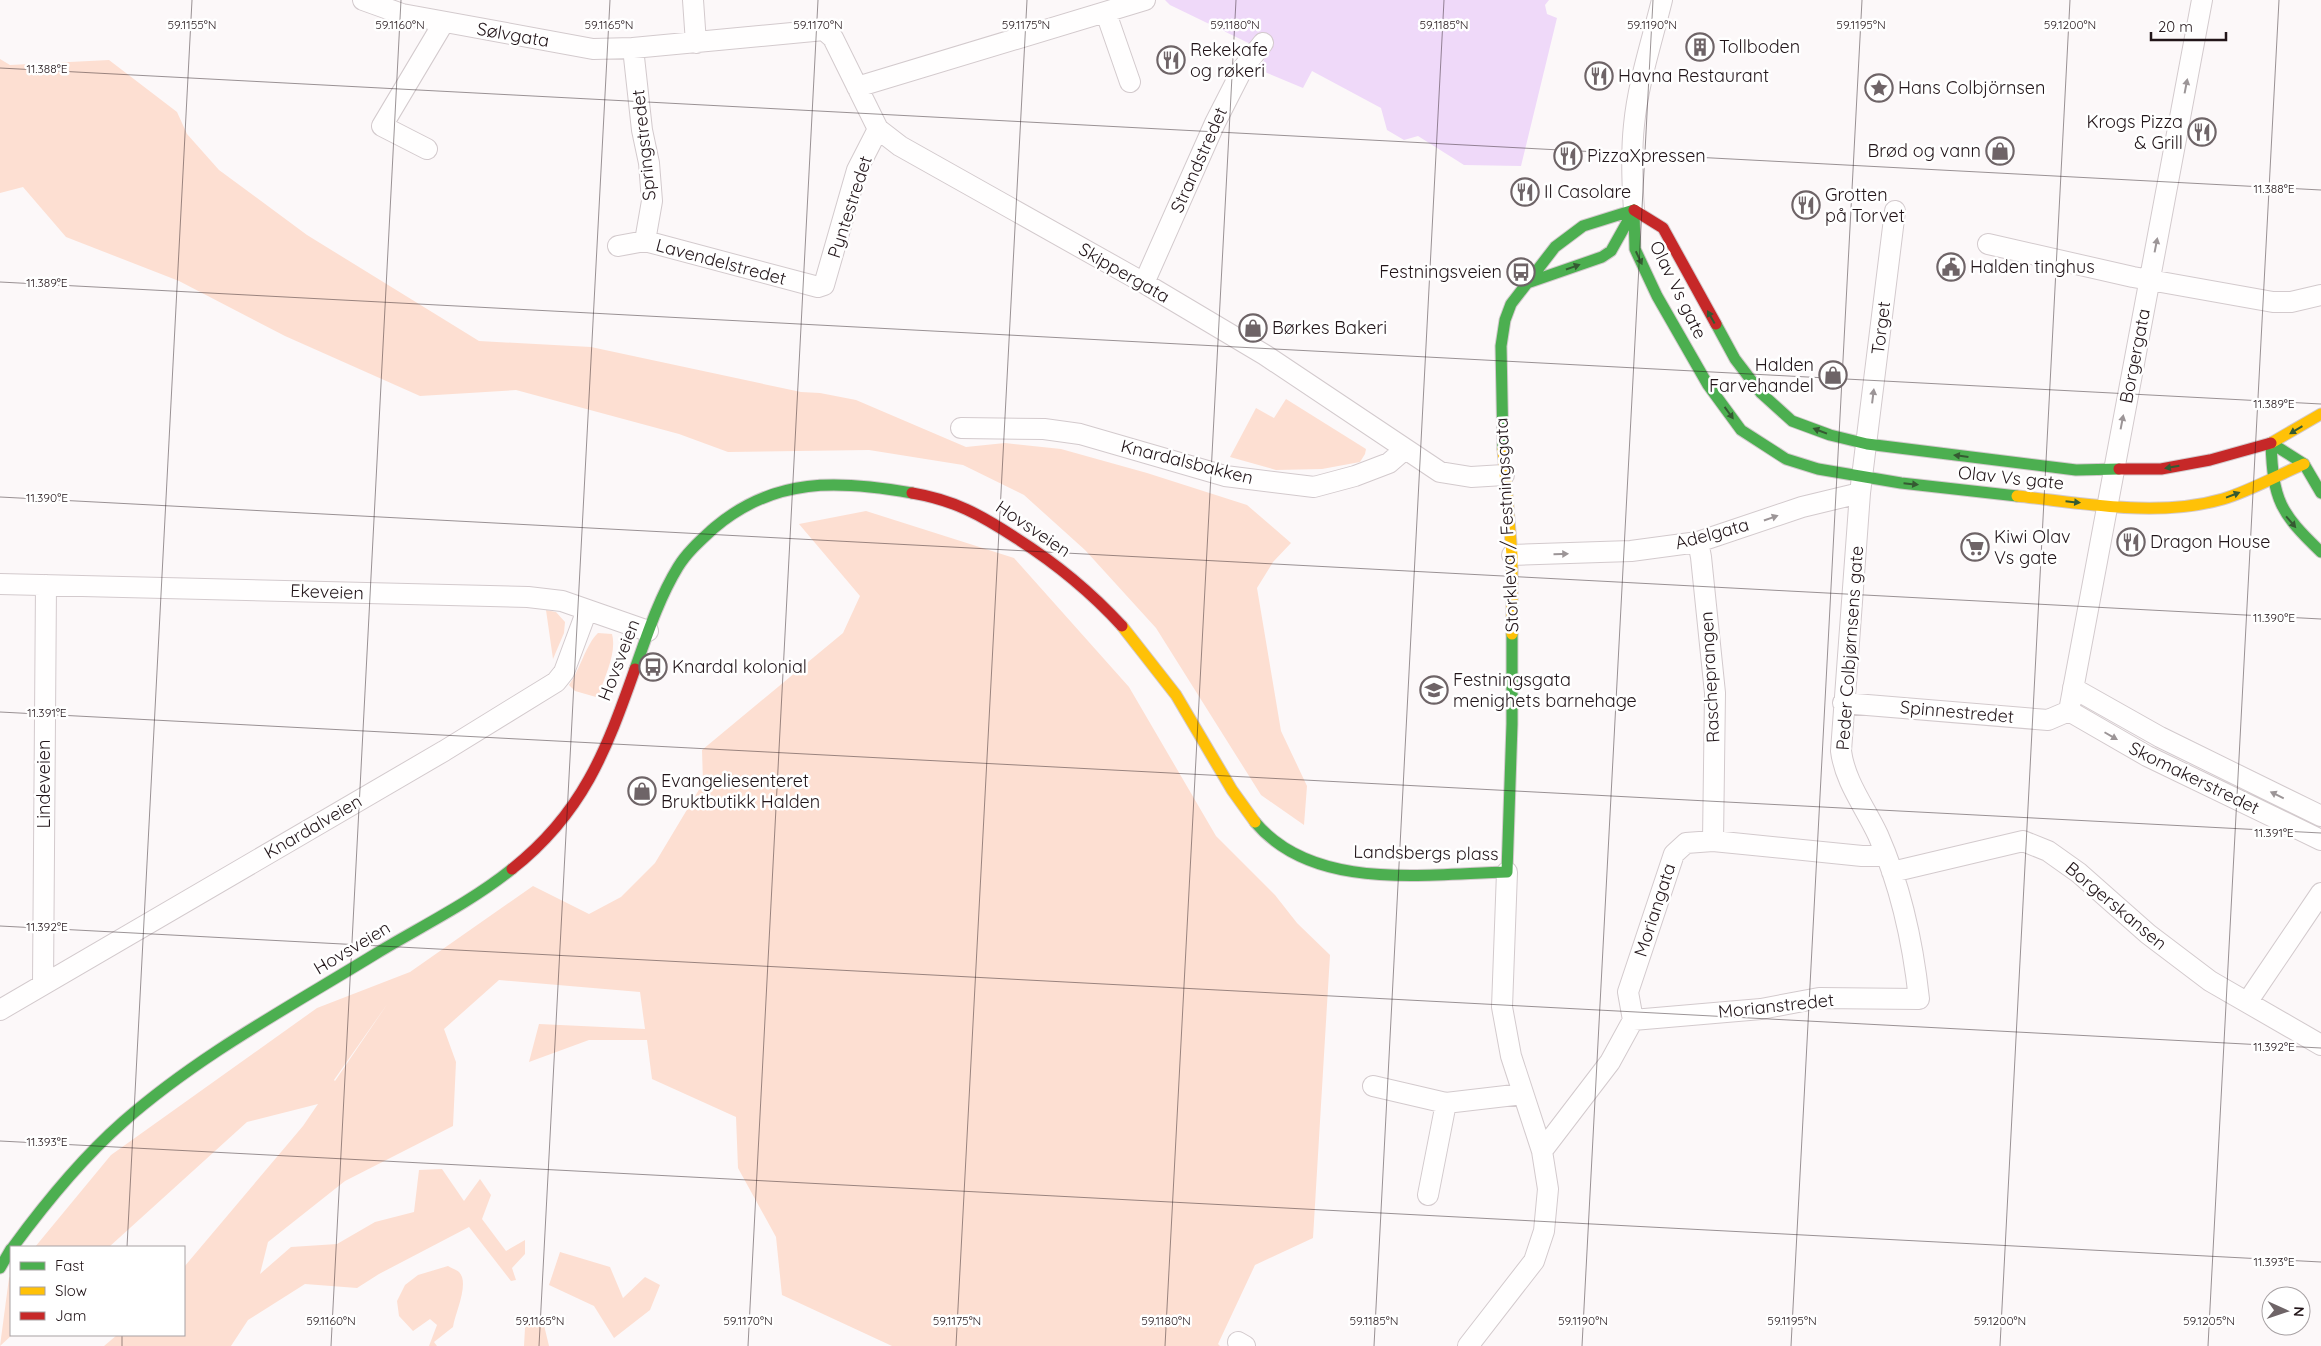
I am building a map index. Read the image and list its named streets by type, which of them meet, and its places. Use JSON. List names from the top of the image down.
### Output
{
  "streets": {
    "street": [
      "Sølvgata",
      "Springstredet",
      "Strandstredet",
      "Pyntestredet",
      "Lavendelstredet",
      "Skippergata",
      "Olav Vs gate",
      "Torget",
      "Borgergata",
      "Knardalsbakken",
      "Storkleva / Festningsgata",
      "Hovsveien",
      "Adelgata",
      "Ekeveien",
      "Peder Colbjørnsens gate",
      "Rascheprangen",
      "Spinnestredet",
      "Skomakerstredet",
      "Lindeveien",
      "Knardalveien",
      "Landsbergs plass",
      "Borgerskansen",
      "Moriangata",
      "Morianstredet"
    ]
  },
  "crossings": [
    ["Sølvgata", "Springstredet"],
    ["Sølvgata", "Skippergata"],
    ["Springstredet", "Lavendelstredet"],
    ["Strandstredet", "Skippergata"],
    ["Pyntestredet", "Lavendelstredet"],
    ["Pyntestredet", "Skippergata"],
    ["Skippergata", "Knardalsbakken"],
    ["Skippergata", "Storkleva / Festningsgata"],
    ["Olav Vs gate", "Torget"],
    ["Olav Vs gate", "Borgergata"],
    ["Olav Vs gate", "Adelgata"],
    ["Olav Vs gate", "Peder Colbjørnsens gate"],
    ["Borgergata", "Spinnestredet"],
    ["Borgergata", "Skomakerstredet"],
    ["Storkleva / Festningsgata", "Adelgata"],
    ["Storkleva / Festningsgata", "Landsbergs plass"],
    ["Hovsveien", "Ekeveien"],
    ["Hovsveien", "Landsbergs plass"],
    ["Adelgata", "Peder Colbjørnsens gate"],
    ["Adelgata", "Rascheprangen"],
    ["Ekeveien", "Lindeveien"],
    ["Ekeveien", "Knardalveien"],
    ["Peder Colbjørnsens gate", "Spinnestredet"],
    ["Peder Colbjørnsens gate", "Borgerskansen"],
    ["Peder Colbjørnsens gate", "Moriangata"],
    ["Peder Colbjørnsens gate", "Morianstredet"],
    ["Rascheprangen", "Moriangata"],
    ["Spinnestredet", "Skomakerstredet"],
    ["Lindeveien", "Knardalveien"],
    ["Borgerskansen", "Moriangata"],
    ["Moriangata", "Morianstredet"]
  ],
  "one_way": ["Torget", "Borgergata", "Adelgata"],
  "places": {
    "building": ["Tollboden"],
    "restaurant": [
      "Rekekafe og røkeri",
      "Havna Restaurant",
      "Krogs Pizza & Grill",
      "PizzaXpressen",
      "Il Casolare",
      "Grotten på Torvet",
      "Dragon House"
    ],
    "place": ["Hans Colbjörnsen"],
    "shop": [
      "Brød og vann",
      "Børkes Bakeri",
      "Halden Farvehandel",
      "Evangeliesenteret Bruktbutikk Halden"
    ],
    "public building": ["Halden tinghus"],
    "bus stop": ["Festningsveien", "Knardal kolonial"],
    "supermarket": ["Kiwi Olav Vs gate"],
    "school or university": ["Festningsgata menighets barnehage"]
  },
  "legend": ["Fast", "Slow", "Jam"],
  "scale_bar": "20 m",
  "north": "right",
  "coordinates": [
    "59.1155°N",
    "59.1160°N",
    "59.1165°N",
    "59.1170°N",
    "59.1175°N",
    "59.1180°N",
    "59.1185°N",
    "59.1190°N",
    "59.1195°N",
    "59.1200°N",
    "11.388°E",
    "11.389°E",
    "11.390°E",
    "11.391°E",
    "11.392°E",
    "11.393°E",
    "59.1205°N"
  ]
}
